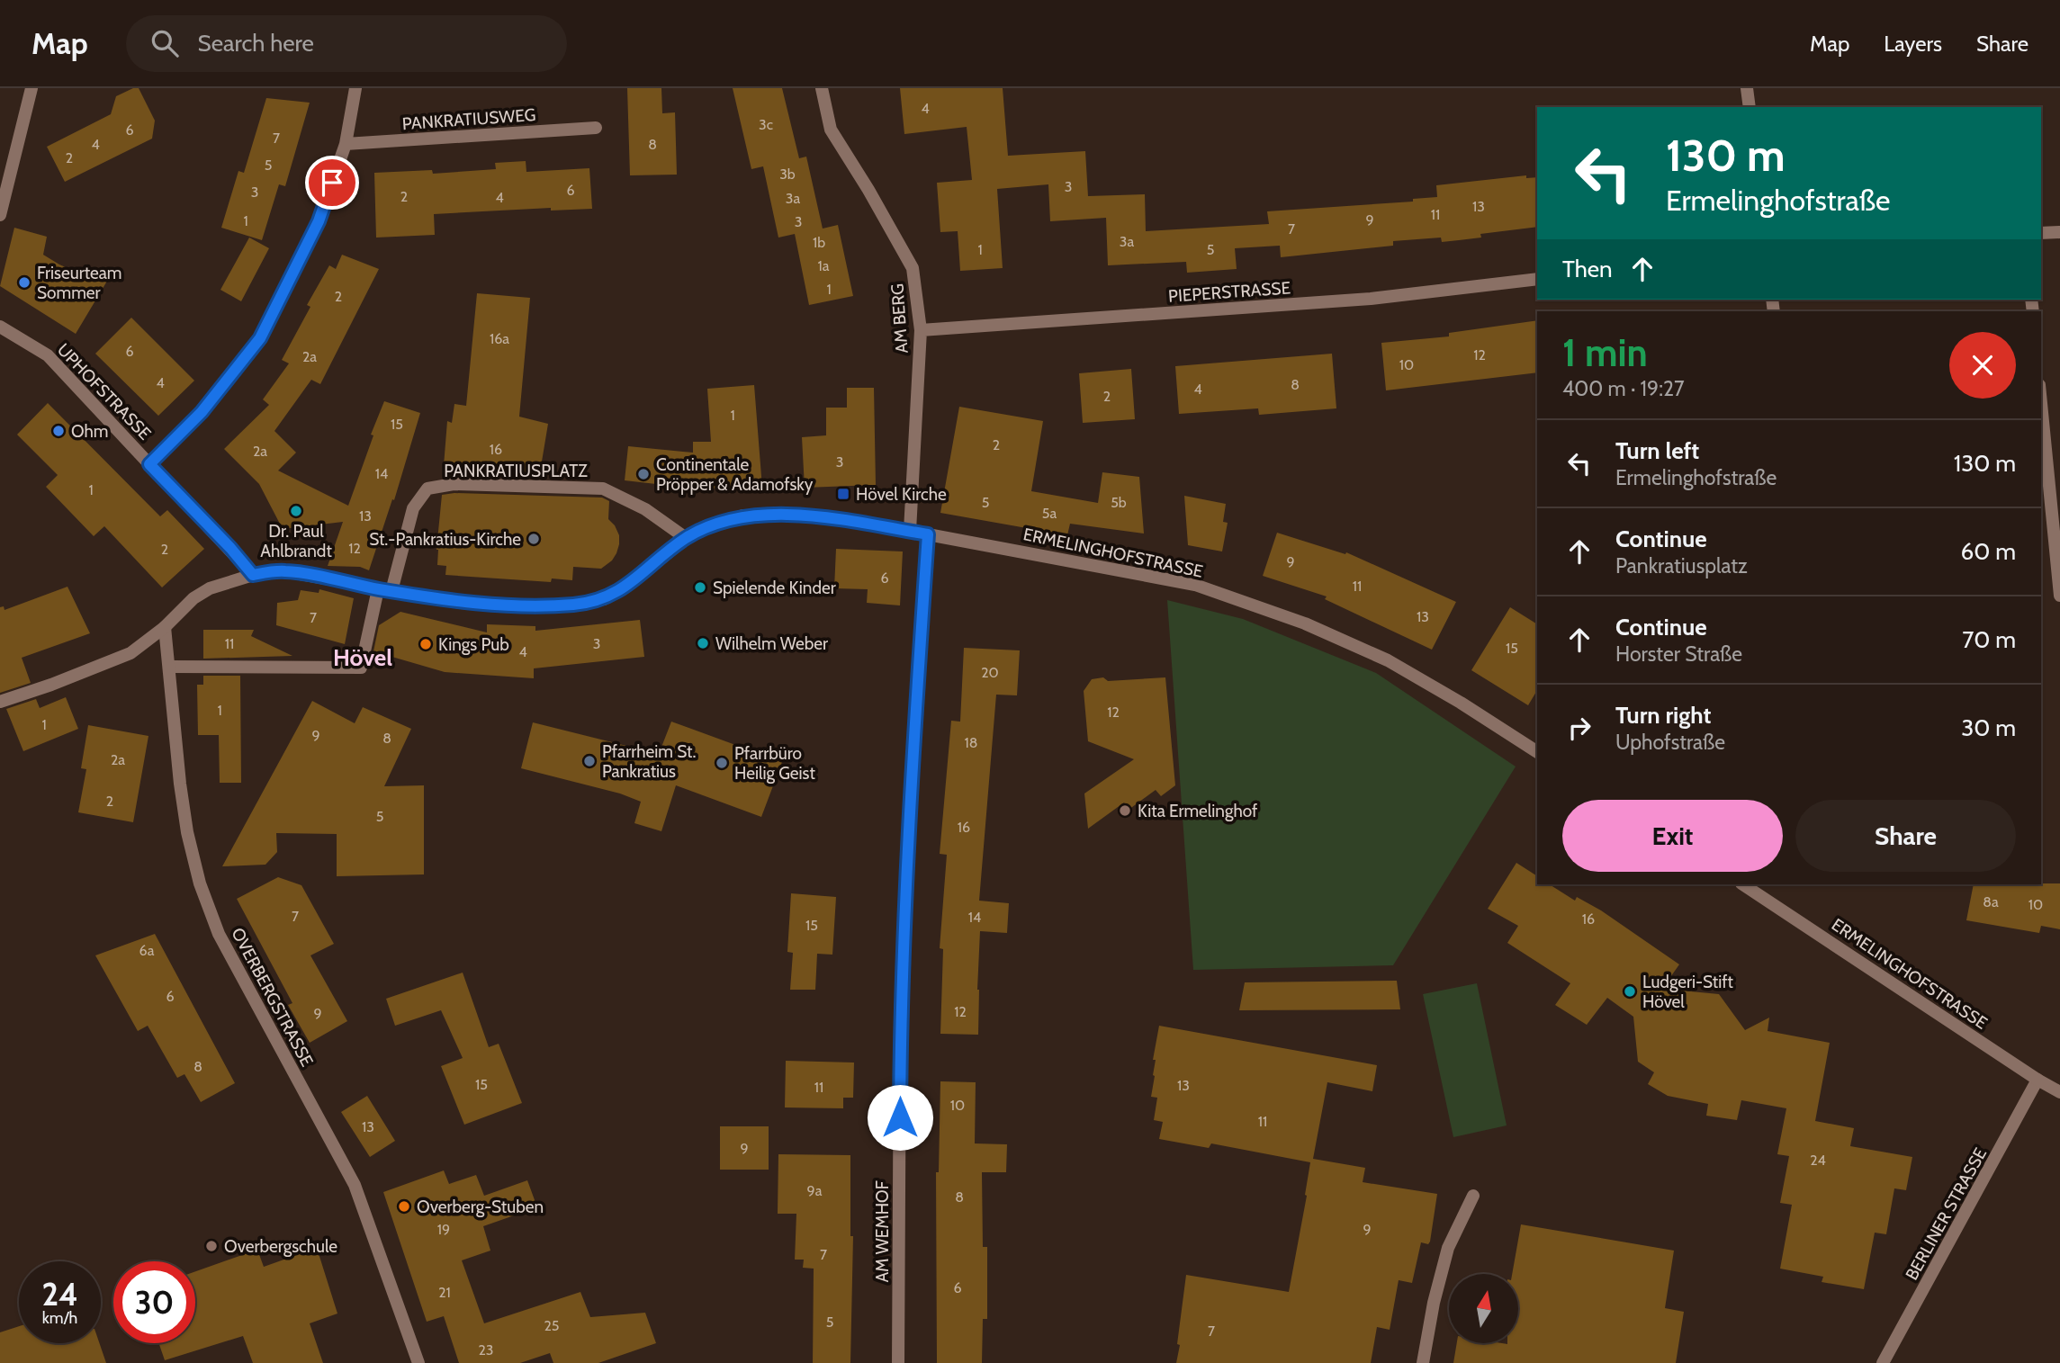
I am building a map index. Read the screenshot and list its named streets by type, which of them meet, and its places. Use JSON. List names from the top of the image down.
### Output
{
  "streets": {
    "street": [
      "PANKRATIUSWEG",
      "PIEPERSTRASSE",
      "AM BERG",
      "UPHOFSTRASSE",
      "PANKRATIUSPLATZ",
      "ERMELINGHOFSTRASSE",
      "OVERBERGSTRASSE",
      "BERLINER STRASSE",
      "AM WEMHOF"
    ]
  },
  "crossings": [
    ["PIEPERSTRASSE", "AM BERG"],
    ["AM BERG", "ERMELINGHOFSTRASSE"],
    ["PANKRATIUSPLATZ", "ERMELINGHOFSTRASSE"],
    ["ERMELINGHOFSTRASSE", "BERLINER STRASSE"],
    ["ERMELINGHOFSTRASSE", "AM WEMHOF"]
  ],
  "districts": ["Hövel"],
  "places": {
    "other": [
      "Friseurteam Sommer",
      "Ohm",
      "Continentale Pröpper & Adamofsky",
      "Dr. Paul Ahlbrandt",
      "St.-Pankratius-Kirche",
      "Spielende Kinder",
      "Wilhelm Weber",
      "Kings Pub",
      "Pfarrheim St. Pankratius",
      "Pfarrbüro Heilig Geist",
      "Kita Ermelinghof",
      "Ludgeri-Stift Hövel",
      "Overberg-Stuben",
      "Overbergschule"
    ],
    "transit": ["Hövel Kirche"]
  },
  "house_numbers": [
    "4",
    "3c",
    "6",
    "7",
    "4",
    "8",
    "2",
    "5",
    "3b",
    "3",
    "6",
    "3",
    "2",
    "4",
    "3a",
    "13",
    "11",
    "9",
    "1",
    "3",
    "7",
    "3a",
    "1b",
    "1",
    "5",
    "1a",
    "1",
    "2",
    "16a",
    "6",
    "12",
    "2a",
    "10",
    "4",
    "8",
    "4",
    "2",
    "1",
    "15",
    "2",
    "16",
    "2a",
    "3",
    "14",
    "1",
    "5",
    "5b",
    "5a",
    "13",
    "12",
    "2",
    "9",
    "6",
    "11",
    "13",
    "7",
    "11",
    "3",
    "15",
    "4",
    "20",
    "1",
    "12",
    "1",
    "9",
    "8",
    "18",
    "2a",
    "2",
    "5",
    "16",
    "8a",
    "10",
    "7",
    "14",
    "16",
    "15",
    "6a",
    "6",
    "12",
    "9",
    "8",
    "15",
    "13",
    "11",
    "10",
    "11",
    "13",
    "9",
    "24",
    "9a",
    "8",
    "19",
    "9",
    "7",
    "6",
    "21",
    "5",
    "25",
    "7",
    "23"
  ],
  "north": "top",
  "page": {
    "header": "Map",
    "search": "Search here",
    "nav": ["Map", "Layers", "Share"],
    "turn": ["130 m", "Ermelinghofstraße"],
    "then": "Then",
    "heading": ["1 min", "400 m · 19:27"],
    "list": [
      {
        "name": "Turn left",
        "note": "Ermelinghofstraße",
        "value": "130 m"
      },
      {
        "name": "Continue",
        "note": "Pankratiusplatz",
        "value": "60 m"
      },
      {
        "name": "Continue",
        "note": "Horster Straße",
        "value": "70 m"
      },
      {
        "name": "Turn right",
        "note": "Uphofstraße",
        "value": "30 m"
      }
    ],
    "buttons": ["Exit", "Share"],
    "speed": "24 km/h",
    "limit": "30"
  }
}
